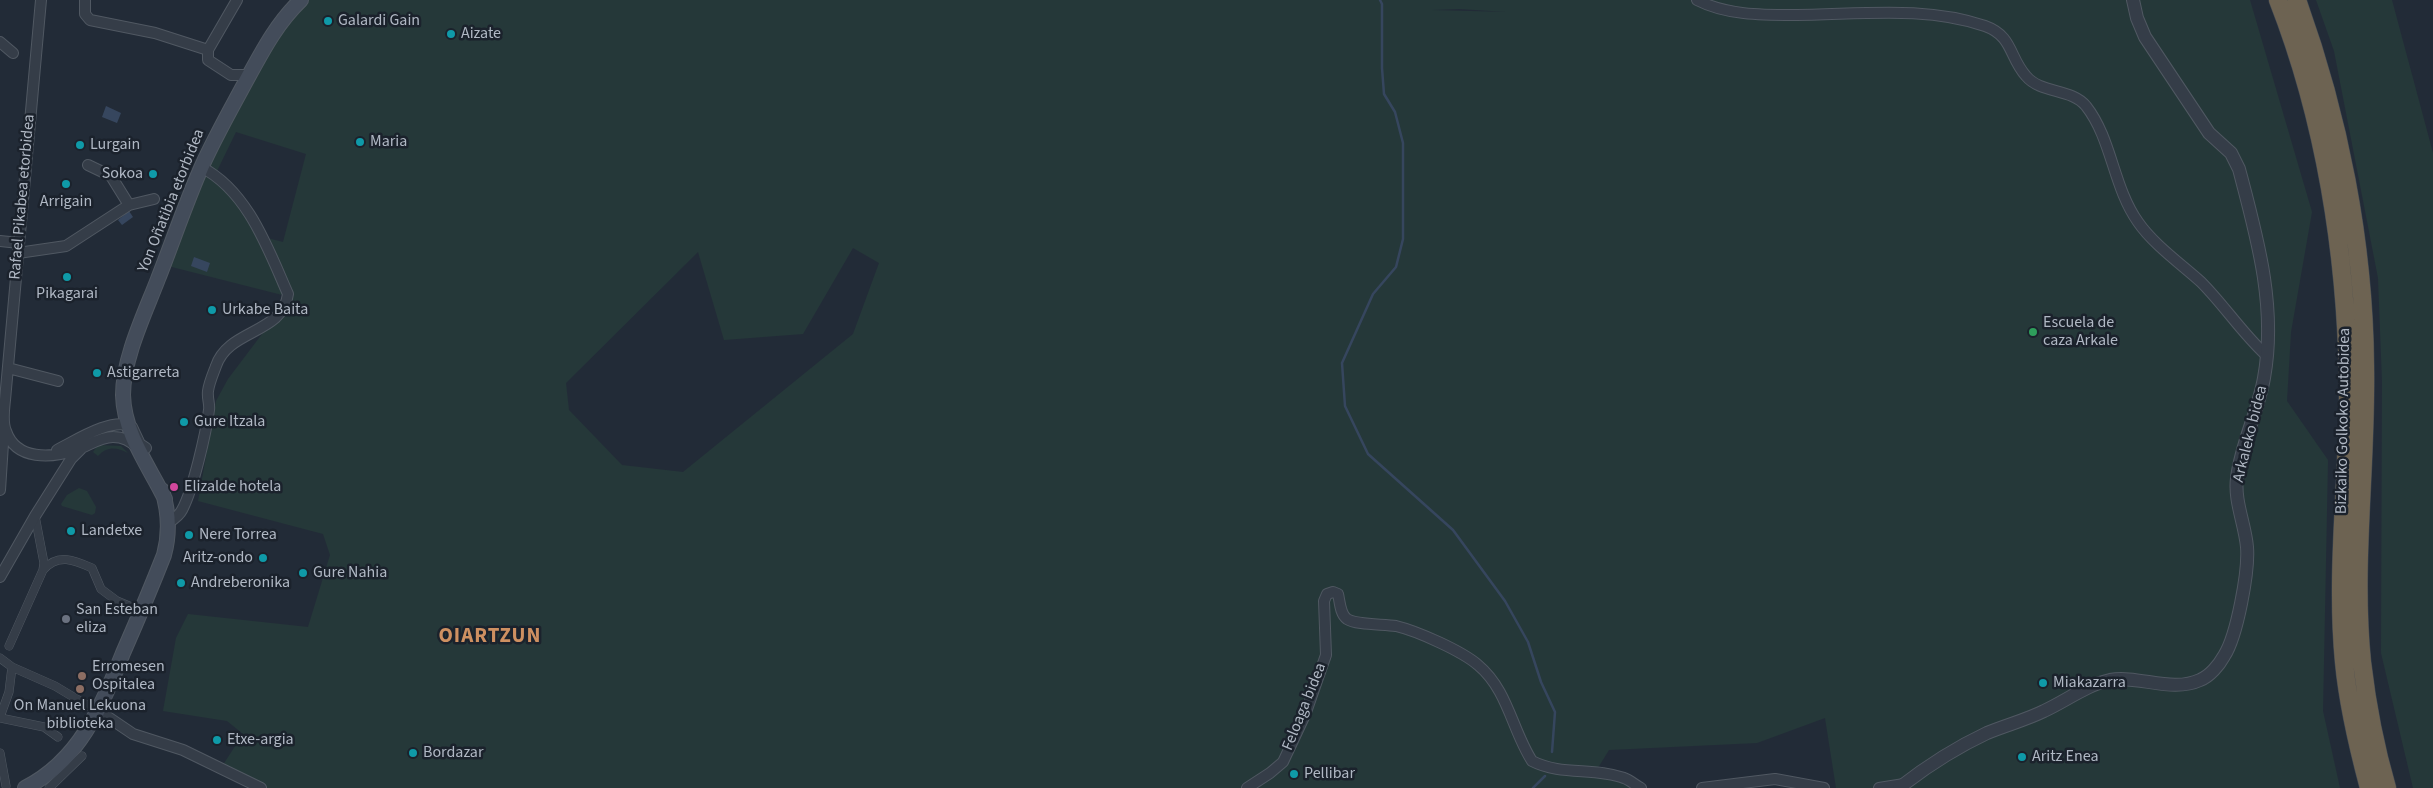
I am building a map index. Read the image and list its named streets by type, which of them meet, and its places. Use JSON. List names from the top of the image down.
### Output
{
  "streets": {
    "highway": ["Bizkaiko Golkoko Autobidea"],
    "main road": ["Yon Oñatibia etorbidea"],
    "street": ["Rafael Pikabea etorbidea", "Arkaleko bidea", "Feloaga bidea"]
  },
  "districts": ["OIARTZUN"],
  "places": [
    "Galardi Gain",
    "Aizate",
    "Maria",
    "Lurgain",
    "Sokoa",
    "Arrigain",
    "Pikagarai",
    "Urkabe Baita",
    "Escuela de caza Arkale",
    "Astigarreta",
    "Gure Itzala",
    "Elizalde hotela",
    "Landetxe",
    "Nere Torrea",
    "Aritz-ondo",
    "Gure Nahia",
    "Andreberonika",
    "San Esteban eliza",
    "Erromesen Ospitalea",
    "Miakazarra",
    "On Manuel Lekuona biblioteka",
    "Etxe-argia",
    "Bordazar",
    "Aritz Enea",
    "Pellibar"
  ]
}
